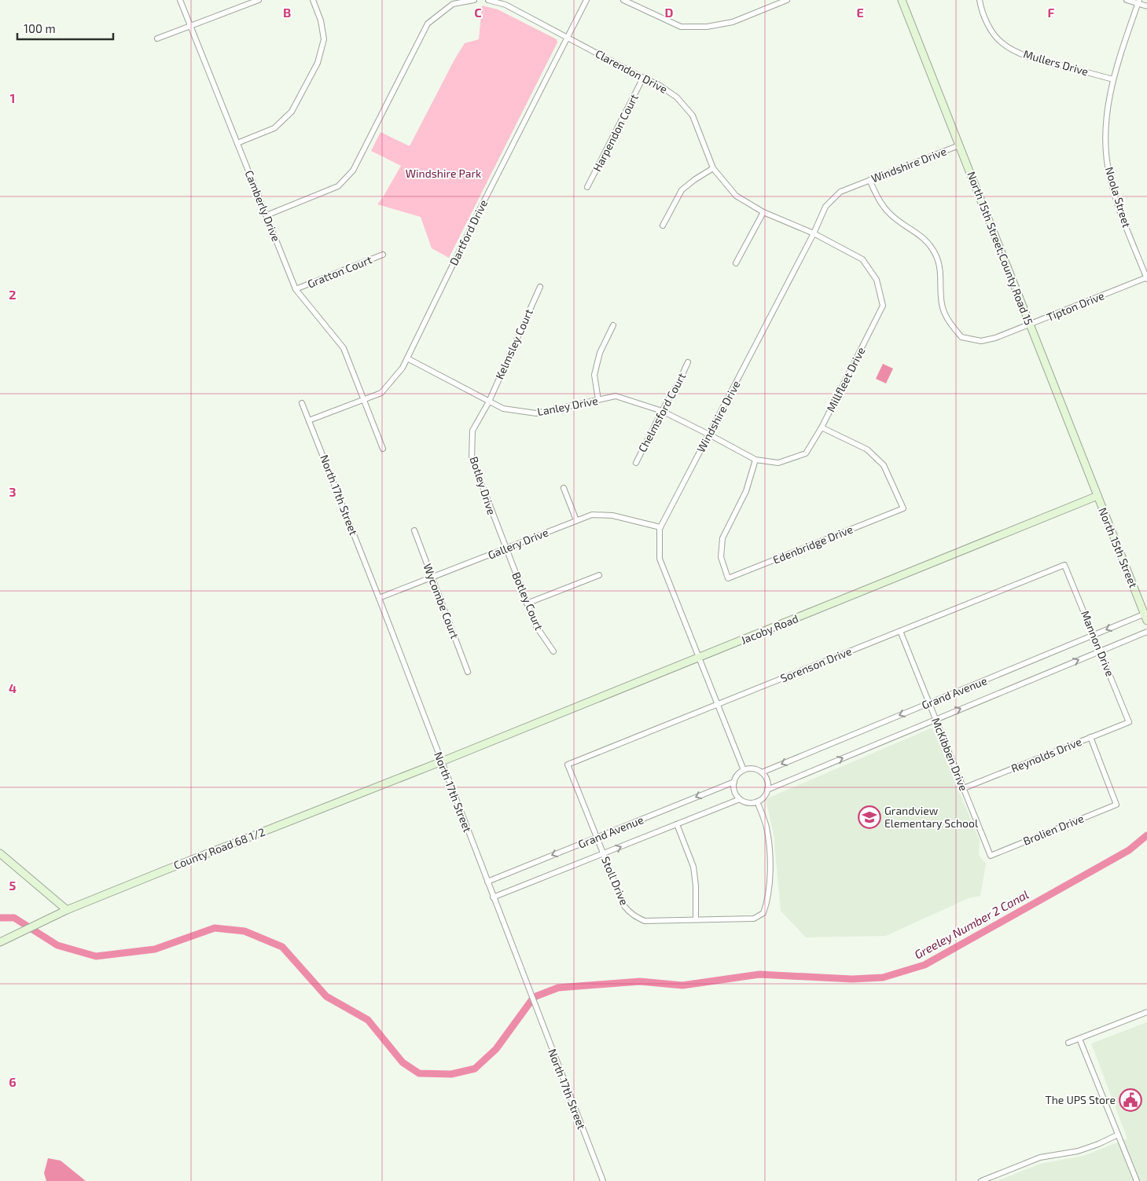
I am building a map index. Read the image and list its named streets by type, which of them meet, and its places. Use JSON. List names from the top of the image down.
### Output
{
  "streets": {
    "street": [
      "Mullers Drive",
      "Clarendon Drive",
      "Harpendon Court",
      "Windshire Drive",
      "Noola Street",
      "Camberly Drive",
      "Dartford Drive",
      "North 15th Street;County Road 15",
      "Gratton Court",
      "Tipton Drive",
      "Kelmsley Court",
      "Millfleet Drive",
      "Lanley Drive",
      "Chelmsford Court",
      "Botley Drive",
      "North 17th Street",
      "Gallery Drive",
      "Edenbridge Drive",
      "North 15th Street",
      "Wycombe Court",
      "Botley Court",
      "Jacoby Road",
      "Mannon Drive",
      "Sorenson Drive",
      "Grand Avenue",
      "McKibben Drive",
      "Reynolds Drive",
      "Brolien Drive",
      "County Road 68 1/2",
      "Stoll Drive"
    ]
  },
  "crossings": [
    ["Mullers Drive", "Noola Street"],
    ["Clarendon Drive", "Harpendon Court"],
    ["Clarendon Drive", "Windshire Drive"],
    ["Clarendon Drive", "Dartford Drive"],
    ["Clarendon Drive", "Millfleet Drive"],
    ["Windshire Drive", "North 15th Street;County Road 15"],
    ["Windshire Drive", "Tipton Drive"],
    ["Windshire Drive", "Millfleet Drive"],
    ["Windshire Drive", "Lanley Drive"],
    ["Windshire Drive", "Gallery Drive"],
    ["Windshire Drive", "Jacoby Road"],
    ["Windshire Drive", "Sorenson Drive"],
    ["Windshire Drive", "Grand Avenue"],
    ["Windshire Drive", "Stoll Drive"],
    ["Noola Street", "Tipton Drive"],
    ["Camberly Drive", "Dartford Drive"],
    ["Camberly Drive", "Gratton Court"],
    ["Dartford Drive", "Lanley Drive"],
    ["Dartford Drive", "North 17th Street"],
    ["North 15th Street;County Road 15", "Tipton Drive"],
    ["North 15th Street;County Road 15", "North 15th Street"],
    ["North 15th Street;County Road 15", "Jacoby Road"],
    ["Kelmsley Court", "Lanley Drive"],
    ["Kelmsley Court", "Botley Drive"],
    ["Millfleet Drive", "Lanley Drive"],
    ["Millfleet Drive", "Edenbridge Drive"],
    ["Lanley Drive", "Chelmsford Court"],
    ["Lanley Drive", "Botley Drive"],
    ["Botley Drive", "Gallery Drive"],
    ["Botley Drive", "Botley Court"],
    ["North 17th Street", "Gallery Drive"],
    ["North 17th Street", "Jacoby Road"],
    ["North 17th Street", "Grand Avenue"],
    ["North 17th Street", "County Road 68 1/2"],
    ["Gallery Drive", "Wycombe Court"],
    ["Gallery Drive", "Botley Court"],
    ["North 15th Street", "Jacoby Road"],
    ["North 15th Street", "Grand Avenue"],
    ["Jacoby Road", "County Road 68 1/2"],
    ["Mannon Drive", "Sorenson Drive"],
    ["Mannon Drive", "Grand Avenue"],
    ["Mannon Drive", "Reynolds Drive"],
    ["Sorenson Drive", "McKibben Drive"],
    ["Sorenson Drive", "Stoll Drive"],
    ["Grand Avenue", "McKibben Drive"],
    ["Grand Avenue", "Stoll Drive"],
    ["McKibben Drive", "Reynolds Drive"],
    ["McKibben Drive", "Brolien Drive"],
    ["Reynolds Drive", "Brolien Drive"]
  ],
  "water": ["Greeley Number 2 Canal"],
  "parks": ["Windshire Park"],
  "places": {
    "school or university": ["Grandview Elementary School"],
    "public building": ["The UPS Store"]
  },
  "scale_bar": "100 m",
  "grid": {
    "columns": [
      "B",
      "C",
      "D",
      "E",
      "F"
    ],
    "rows": [
      "1",
      "2",
      "3",
      "4",
      "5",
      "6"
    ]
  }
}
